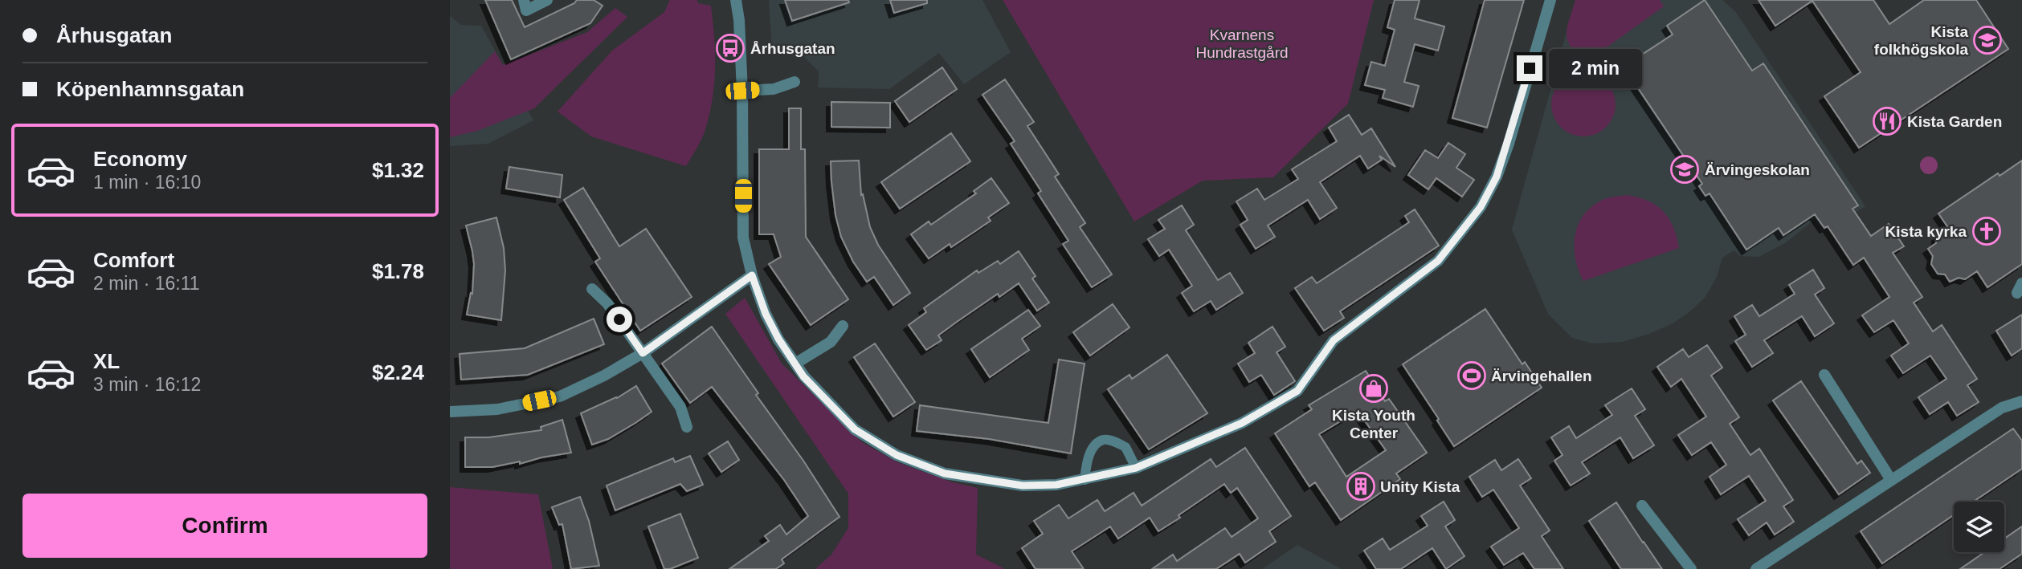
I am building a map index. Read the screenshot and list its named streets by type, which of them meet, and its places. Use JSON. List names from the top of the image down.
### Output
{
  "parks": ["Kvarnens Hundrastgård"],
  "places": {
    "school or university": ["Kista folkhögskola", "Ärvingeskolan"],
    "bus stop": ["Århusgatan"],
    "restaurant": ["Kista Garden"],
    "church": ["Kista kyrka"],
    "sports": ["Ärvingehallen"],
    "shop": ["Kista Youth Center"],
    "building": ["Unity Kista"]
  },
  "page": {
    "banner": ["Århusgatan", "Köpenhamnsgatan"],
    "bubble": "2 min",
    "list": [
      {
        "name": "Economy",
        "note": "1 min · 16:10",
        "value": "$1.32"
      },
      {
        "name": "Comfort",
        "note": "2 min · 16:11",
        "value": "$1.78"
      },
      {
        "name": "XL",
        "note": "3 min · 16:12",
        "value": "$2.24"
      }
    ],
    "buttons": "Confirm"
  }
}
